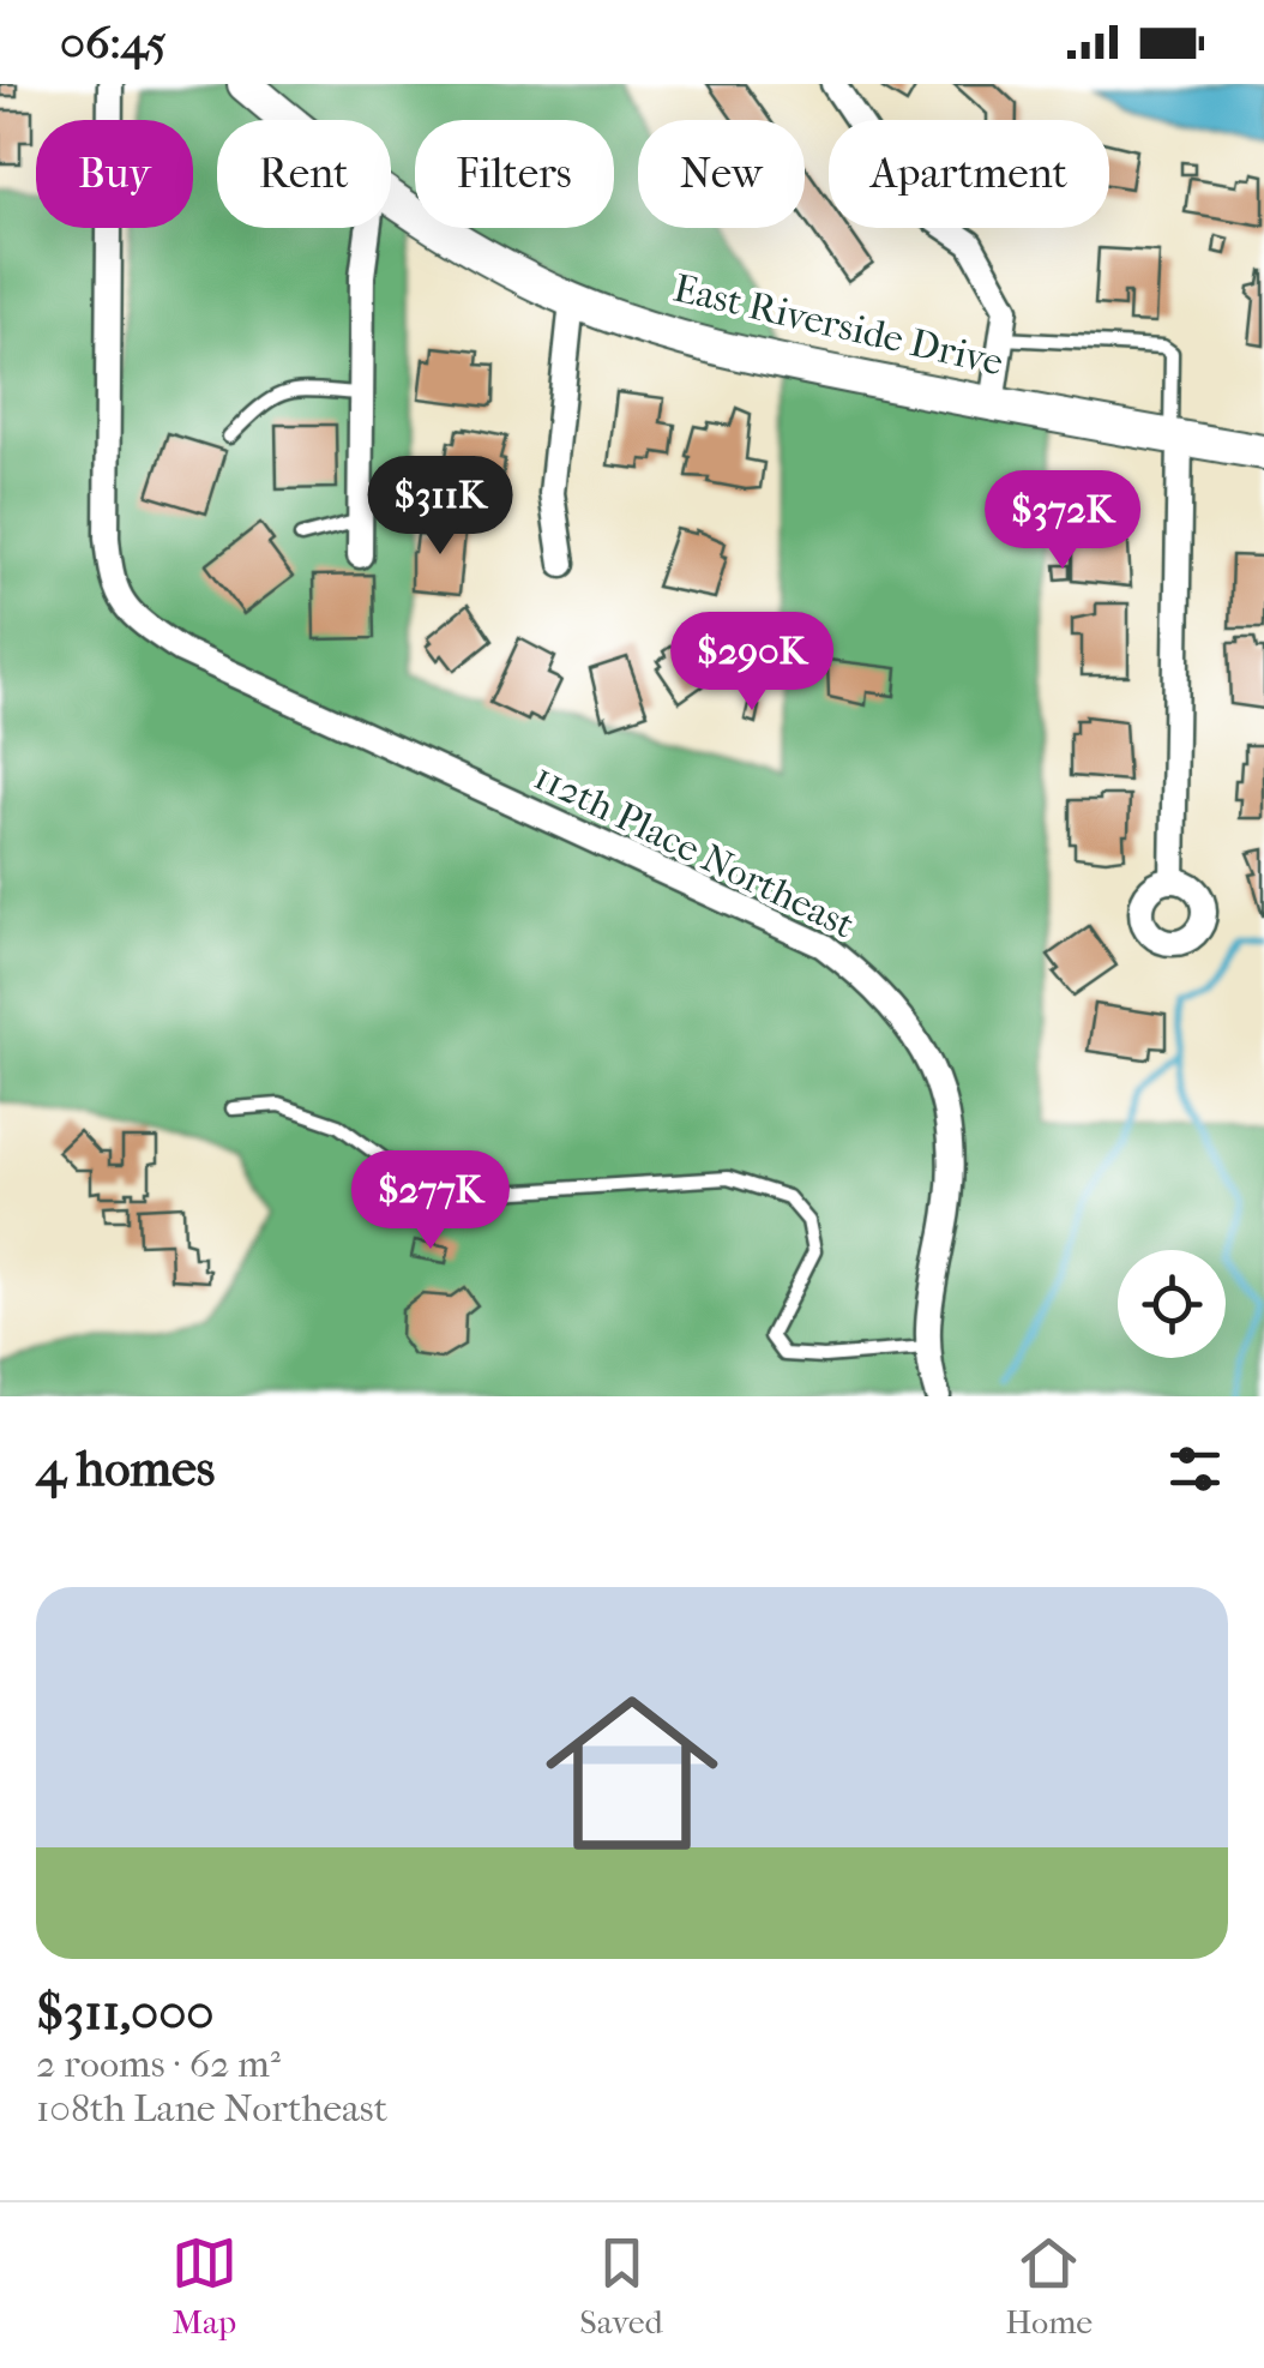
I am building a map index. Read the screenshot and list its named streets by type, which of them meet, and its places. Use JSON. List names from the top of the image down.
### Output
{
  "streets": {
    "main road": ["East Riverside Drive"],
    "street": ["112th Place Northeast"]
  },
  "page": {
    "status": "06:45",
    "chip": [
      "Buy",
      "Rent",
      "Filters",
      "New",
      "Apartment"
    ],
    "price": [
      "$311K",
      "$372K",
      "$290K",
      "$277K"
    ],
    "heading": "4 homes",
    "list": [
      {
        "name": "$311,000",
        "note": "2 rooms · 62 m² · 108th Lane Northeast"
      }
    ],
    "tabs": ["Map", "Saved", "Home"]
  }
}
